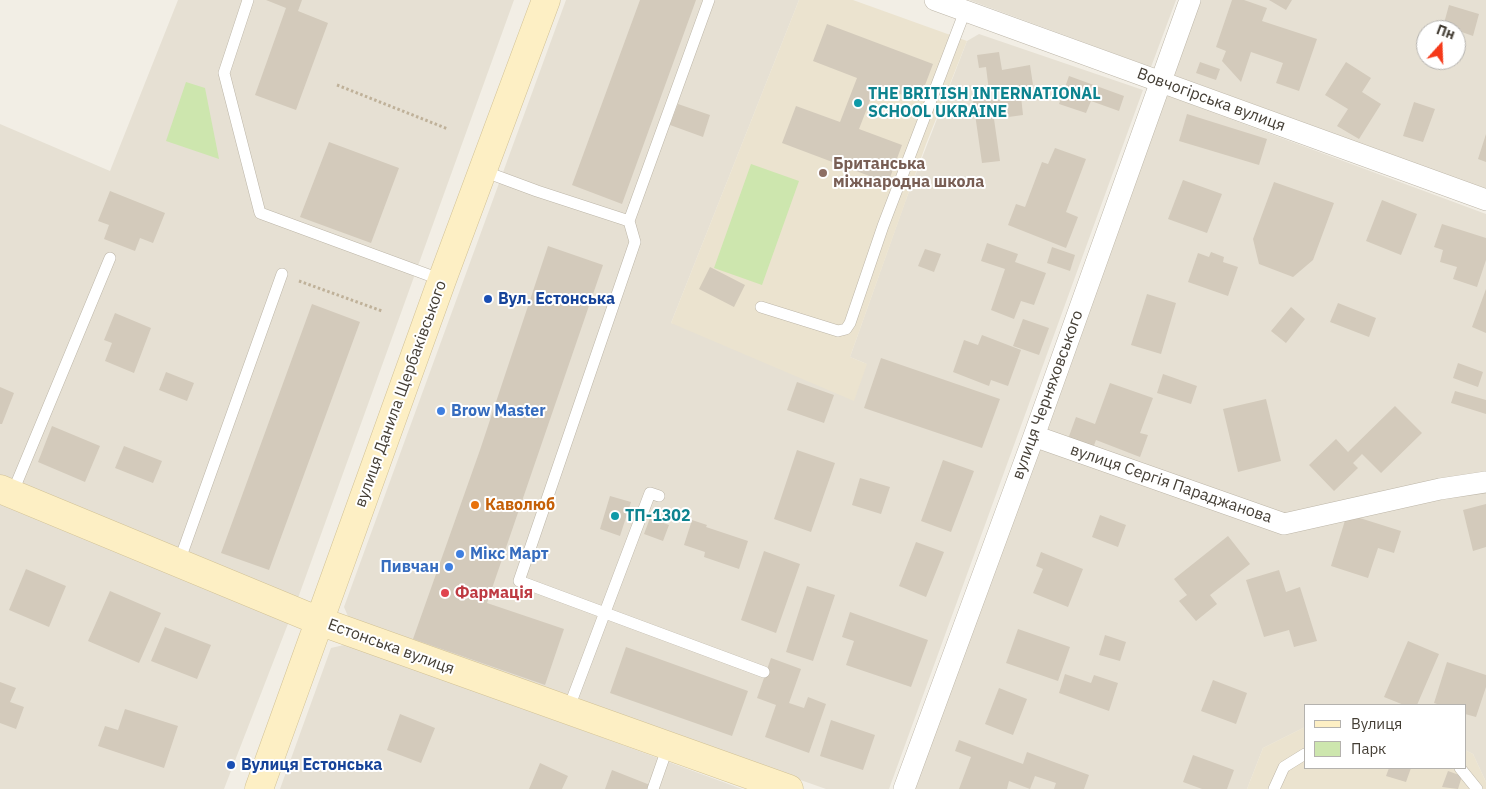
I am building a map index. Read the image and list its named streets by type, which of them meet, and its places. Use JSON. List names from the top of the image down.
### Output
{
  "streets": {
    "main road": ["вулиця Данила Щербаківського", "Естонська вулиця"],
    "street": ["Вовчогірська вулиця", "вулиця Черняховського", "вулиця Сергія Параджанова"]
  },
  "crossings": [
    ["Вовчогірська вулиця", "вулиця Черняховського"],
    ["вулиця Данила Щербаківського", "Естонська вулиця"],
    ["вулиця Черняховського", "вулиця Сергія Параджанова"]
  ],
  "places": [
    "THE BRITISH INTERNATIONAL SCHOOL UKRAINE",
    "Британська міжнародна школа",
    "Вул. Естонська",
    "Brow Master",
    "Каволюб",
    "ТП-1302",
    "Мікс Март",
    "Пивчан",
    "Фармація",
    "Вулиця Естонська"
  ],
  "legend": ["Вулиця", "Парк"],
  "north": "top"
}
